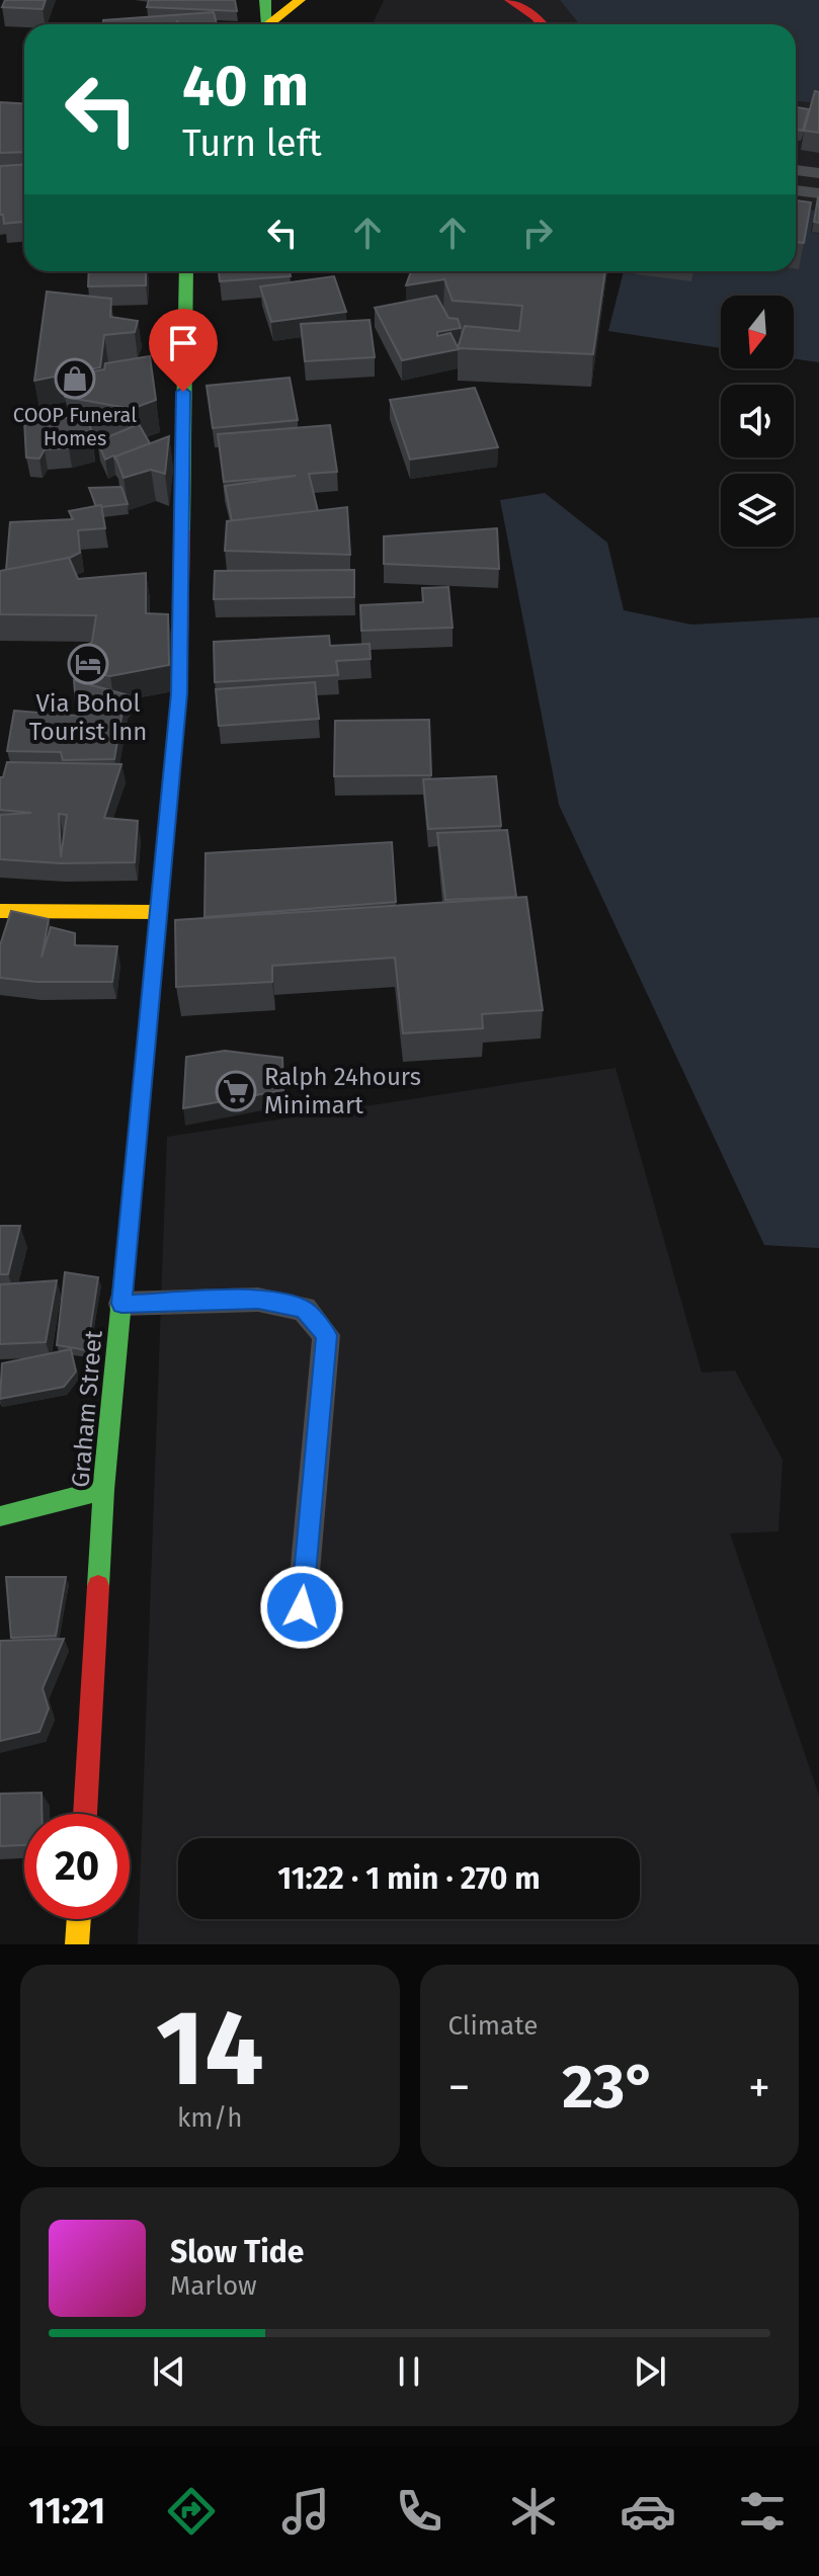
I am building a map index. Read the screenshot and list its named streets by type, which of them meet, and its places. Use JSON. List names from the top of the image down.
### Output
{
  "streets": {
    "main road": ["Graham Street"]
  },
  "places": {
    "shop": ["COOP Funeral Homes"],
    "hotel": ["Via Bohol Tourist Inn"],
    "supermarket": ["Ralph 24hours Minimart"]
  },
  "north": "bottom",
  "page": {
    "turn": ["40 m", "Turn left"],
    "limit": "20",
    "trip": "11:22 · 1 min · 270 m",
    "tile": [
      ["14", "km/h"],
      "Climate"
    ],
    "heat": ["−", "23°", "+"],
    "song": ["Slow Tide", "Marlow"],
    "tabs": "11:21"
  }
}
